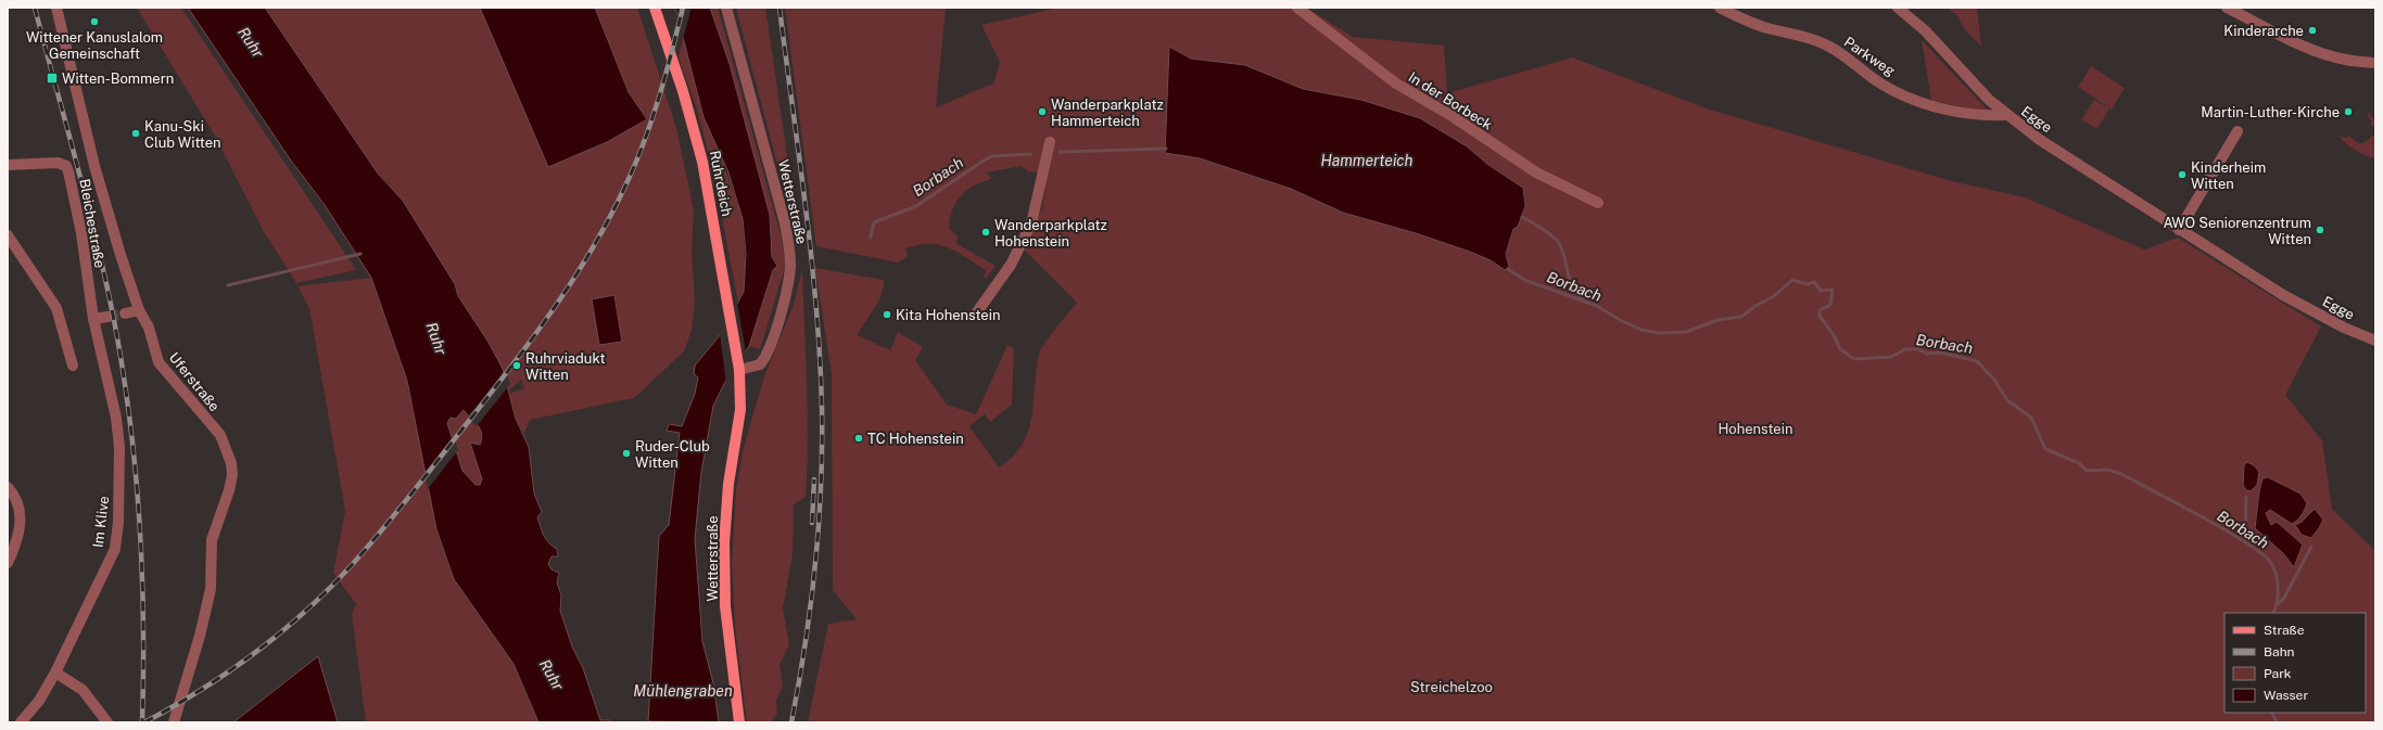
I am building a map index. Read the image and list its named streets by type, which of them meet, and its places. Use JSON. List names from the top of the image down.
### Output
{
  "streets": {
    "main road": ["Ruhrdeich", "Wetterstraße"],
    "street": [
      "Parkweg",
      "In der Borbeck",
      "Egge",
      "Bleichestraße",
      "Uferstraße",
      "Im Klive"
    ]
  },
  "crossings": [
    ["Parkweg", "Egge"],
    ["Ruhrdeich", "Wetterstraße"],
    ["Bleichestraße", "Im Klive"]
  ],
  "water": [
    "Ruhr",
    "Hammerteich",
    "Borbach",
    "Mühlengraben"
  ],
  "parks": ["Hohenstein", "Streichelzoo"],
  "places": {
    "other": [
      "Wittener Kanuslalom Gemeinschaft",
      "Kinderarche",
      "Wanderparkplatz Hammerteich",
      "Martin-Luther-Kirche",
      "Kanu-Ski Club Witten",
      "Kinderheim Witten",
      "AWO Seniorenzentrum Witten",
      "Wanderparkplatz Hohenstein",
      "Kita Hohenstein",
      "Ruhrviadukt Witten",
      "TC Hohenstein",
      "Ruder-Club Witten"
    ],
    "transit": ["Witten-Bommern"]
  },
  "legend": [
    "Straße",
    "Bahn",
    "Park",
    "Wasser"
  ]
}
